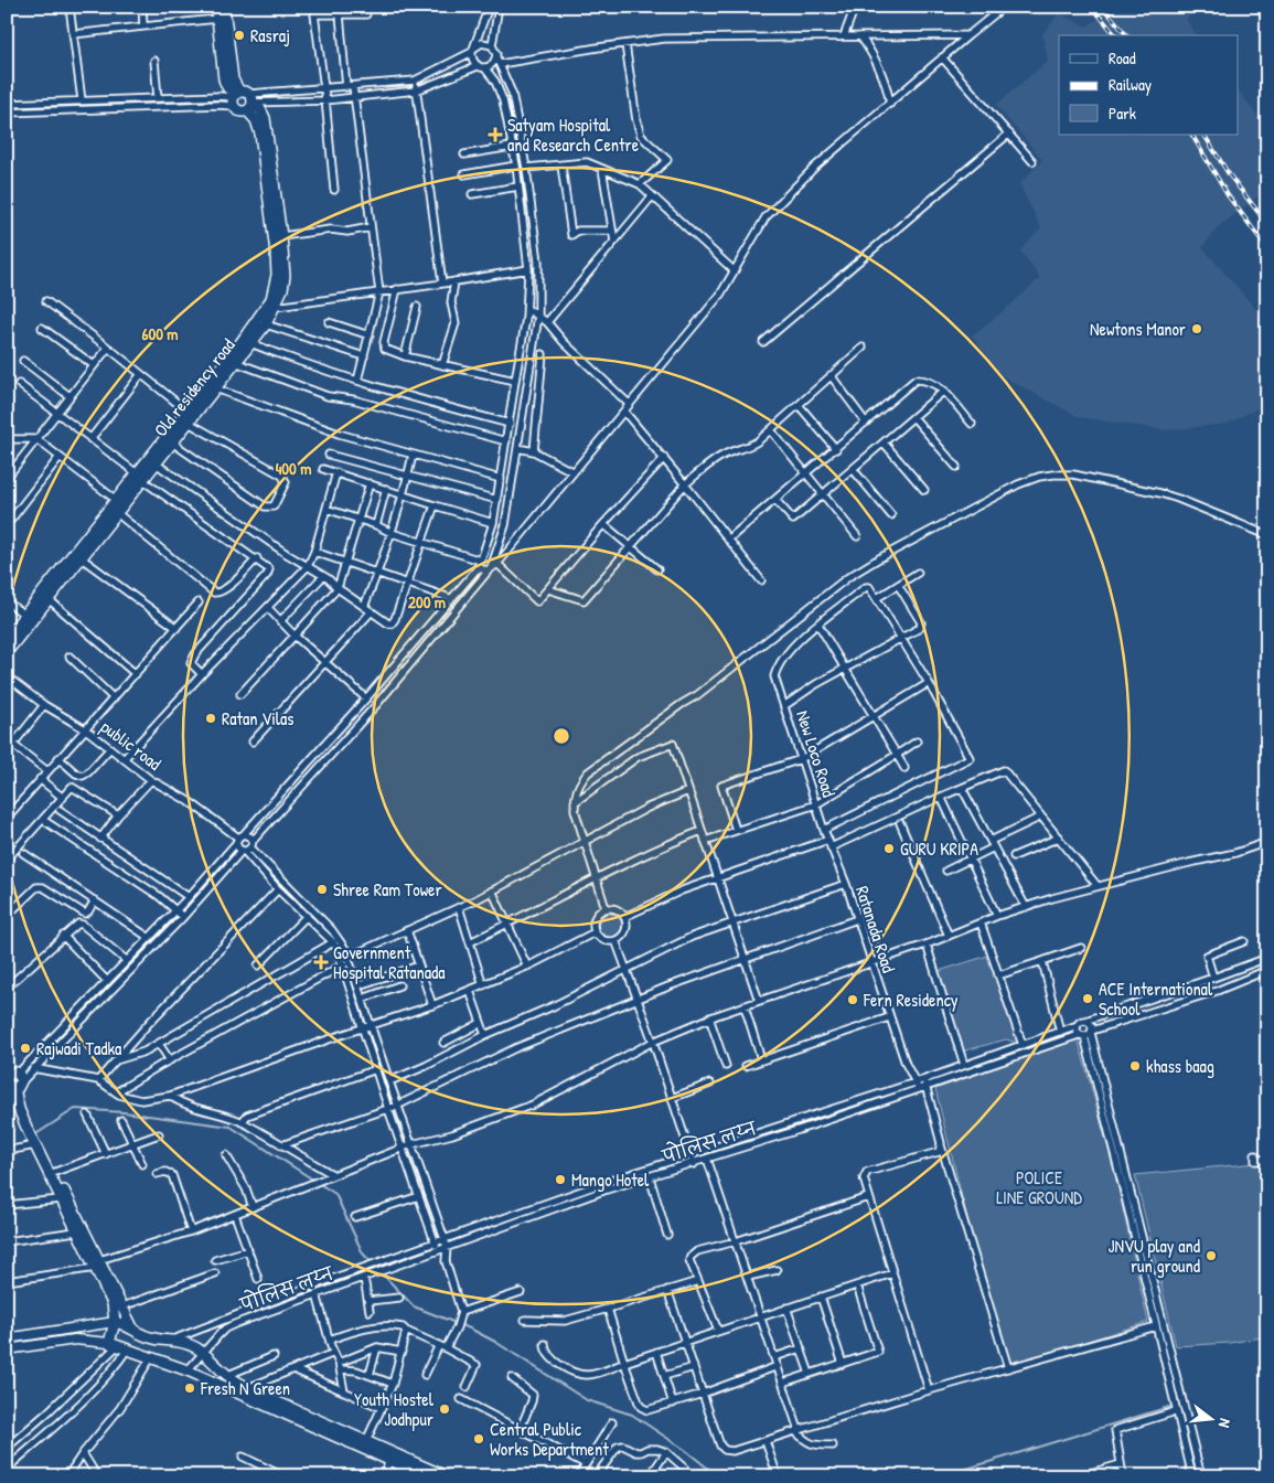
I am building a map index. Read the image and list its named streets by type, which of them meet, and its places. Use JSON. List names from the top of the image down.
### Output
{
  "streets": {
    "highway": ["Old residency road"],
    "street": [
      "public road",
      "New Loco Road",
      "Ratanada Road",
      "पोलिस लय्न"
    ]
  },
  "crossings": [
    ["New Loco Road", "Ratanada Road"],
    ["Ratanada Road", "पोलिस लय्न"]
  ],
  "parks": ["POLICE LINE GROUND"],
  "places": {
    "other": [
      "Rasraj",
      "Newtons Manor",
      "Ratan Vilas",
      "GURU KRIPA",
      "Shree Ram Tower",
      "ACE International School",
      "Fern Residency",
      "Rajwadi Tadka",
      "khass baag",
      "Mango Hotel",
      "JNVU play and run ground",
      "Fresh N Green",
      "Youth Hostel Jodhpur",
      "Central Public Works Department"
    ],
    "health": ["Satyam Hospital and Research Centre", "Government Hospital Ratanada"]
  },
  "legend": ["Road", "Railway", "Park"],
  "north": "right",
  "rings": ["600 m", "400 m", "200 m"]
}
